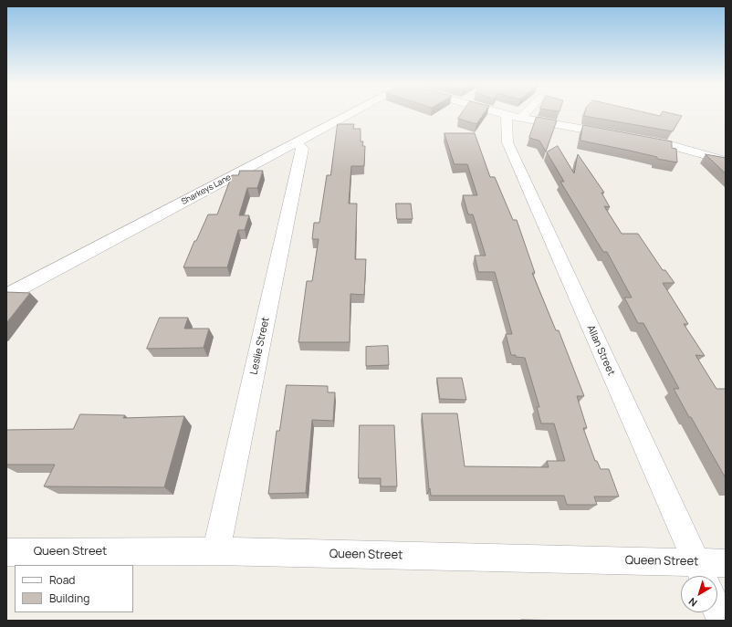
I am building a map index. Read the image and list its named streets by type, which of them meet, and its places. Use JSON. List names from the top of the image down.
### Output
{
  "streets": {
    "street": [
      "Sharkeys Lane",
      "Leslie Street",
      "Allan Street",
      "Queen Street"
    ]
  },
  "crossings": [
    ["Sharkeys Lane", "Leslie Street"],
    ["Leslie Street", "Queen Street"],
    ["Allan Street", "Queen Street"]
  ],
  "legend": ["Road", "Building"],
  "north": "bottom left"
}
